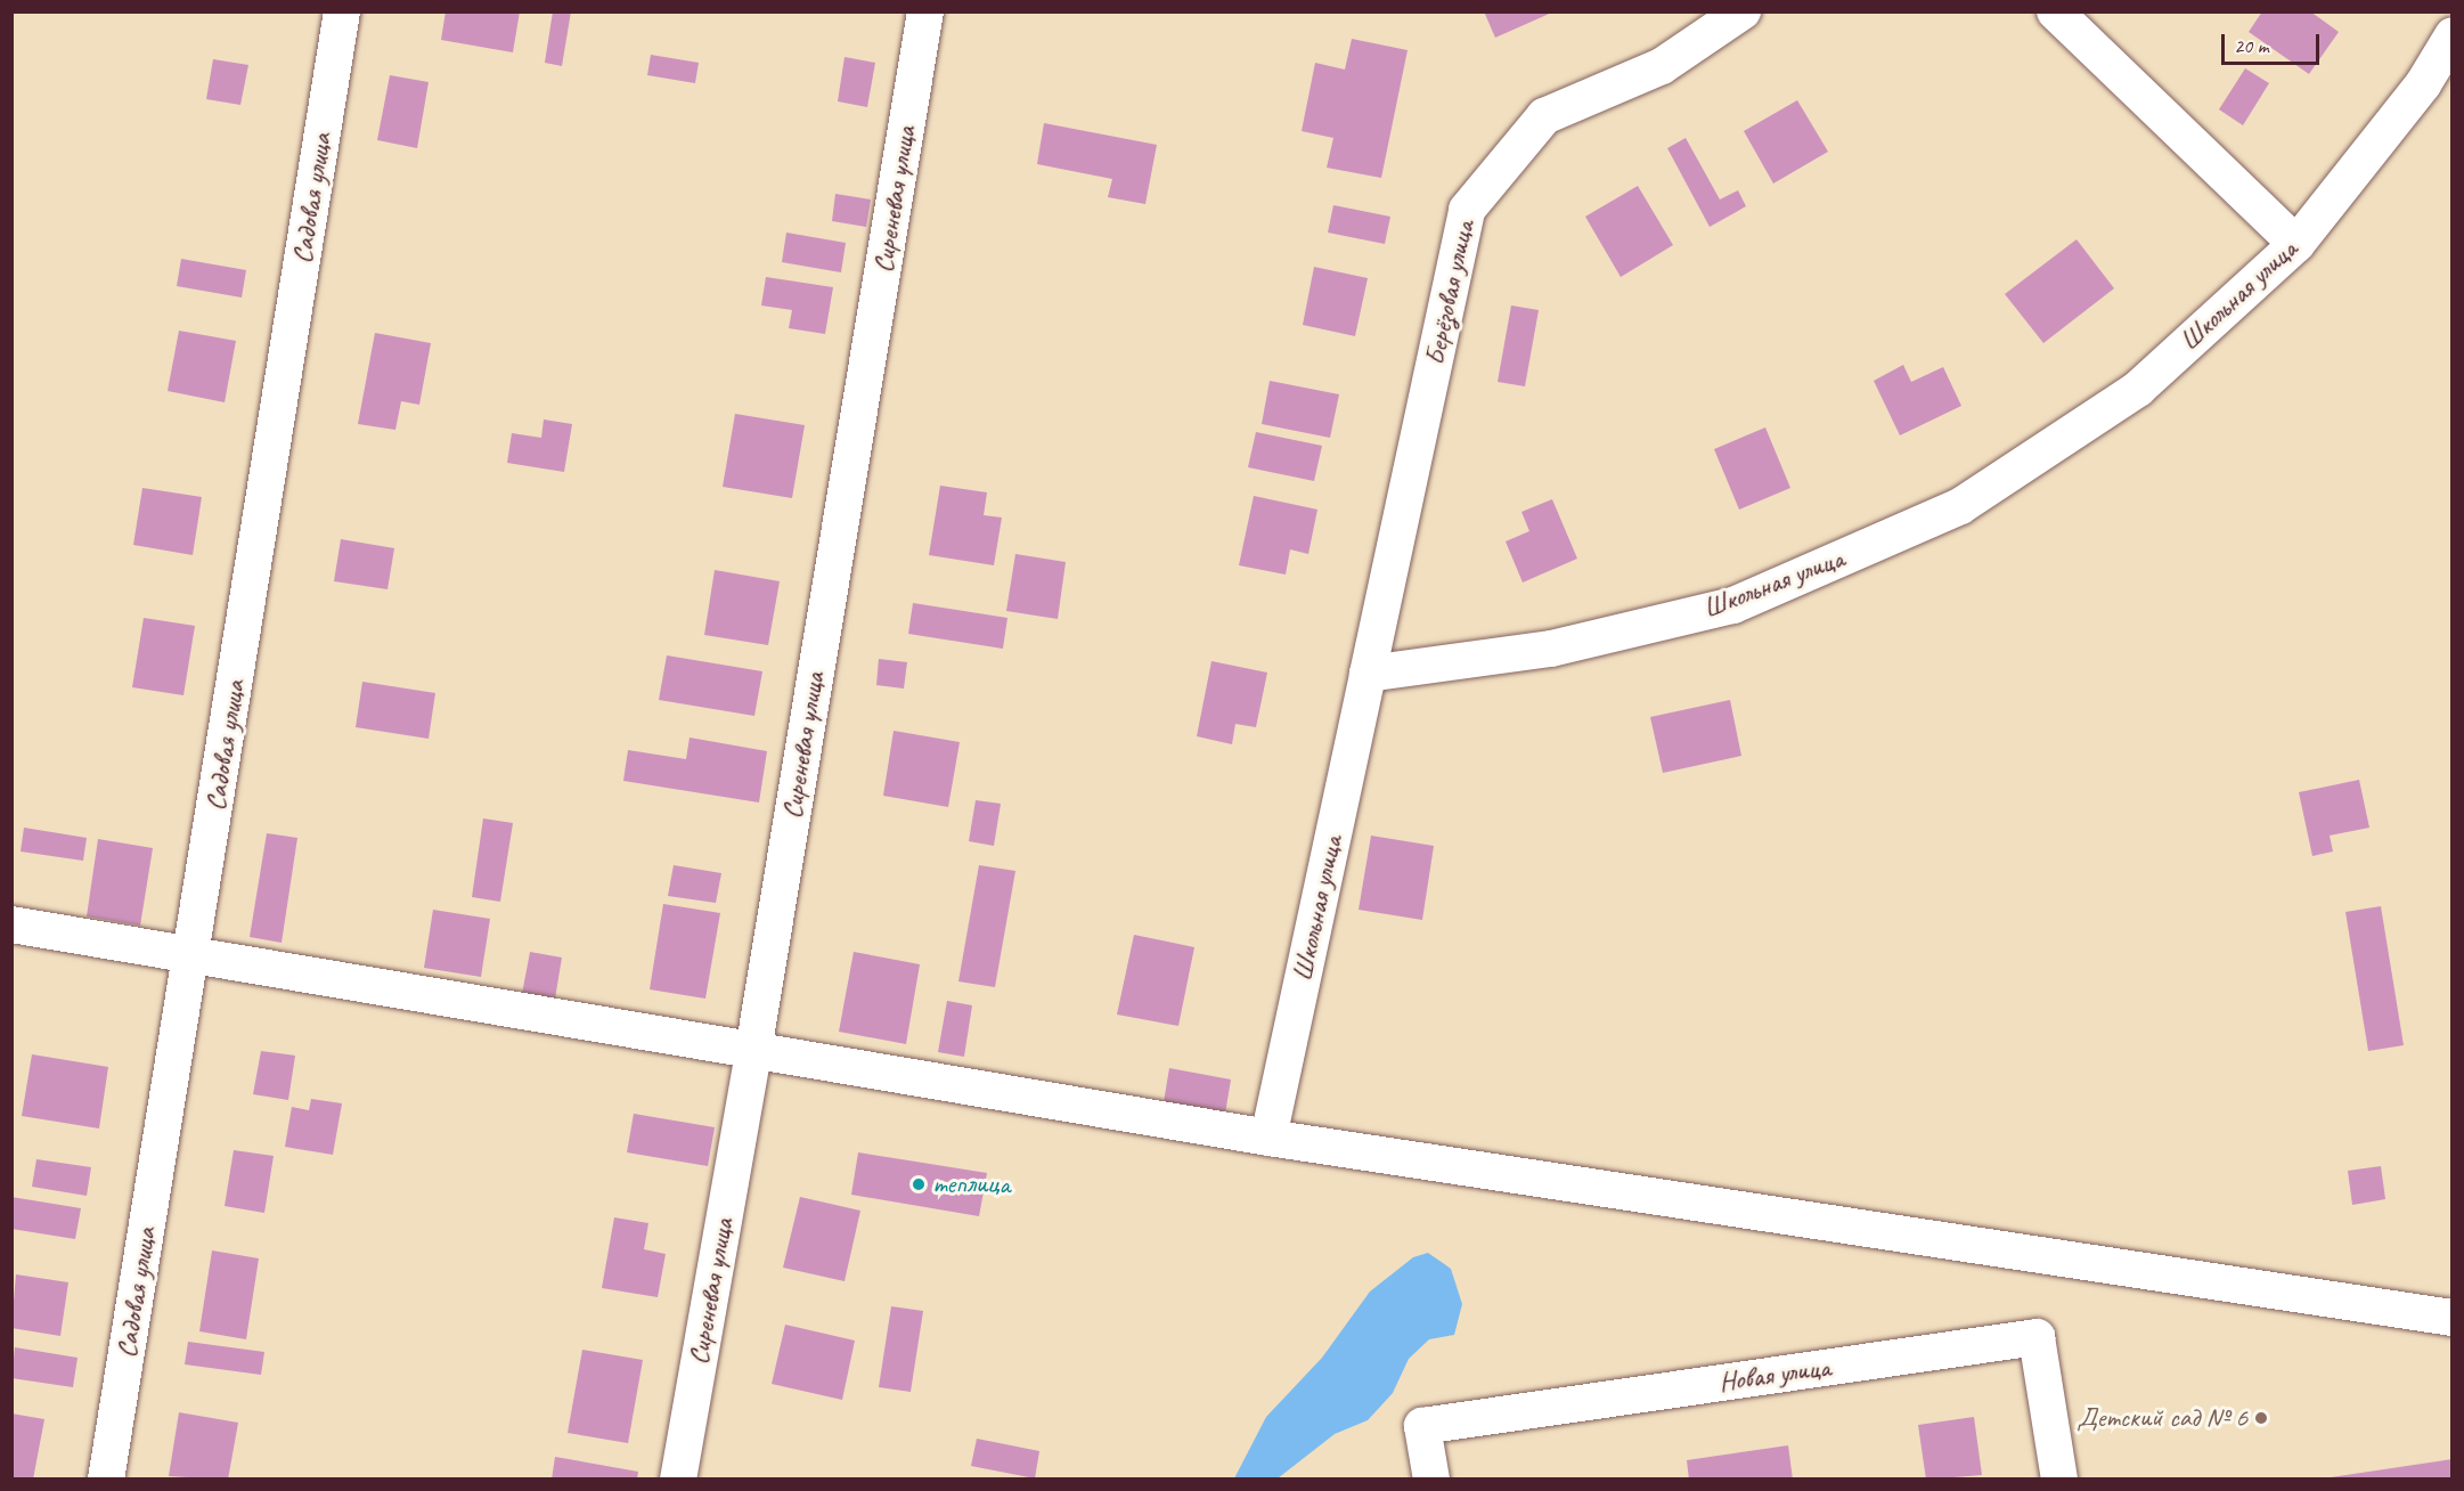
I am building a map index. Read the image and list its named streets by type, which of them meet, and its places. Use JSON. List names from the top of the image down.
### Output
{
  "streets": {
    "street": [
      "Садовая улица",
      "Сиреневая улица",
      "Берёзовая улица",
      "Школьная улица",
      "Новая улица"
    ]
  },
  "crossings": [
    ["Берёзовая улица", "Школьная улица"]
  ],
  "places": ["теплица", "Детский сад № 6"],
  "scale_bar": "20 m"
}
